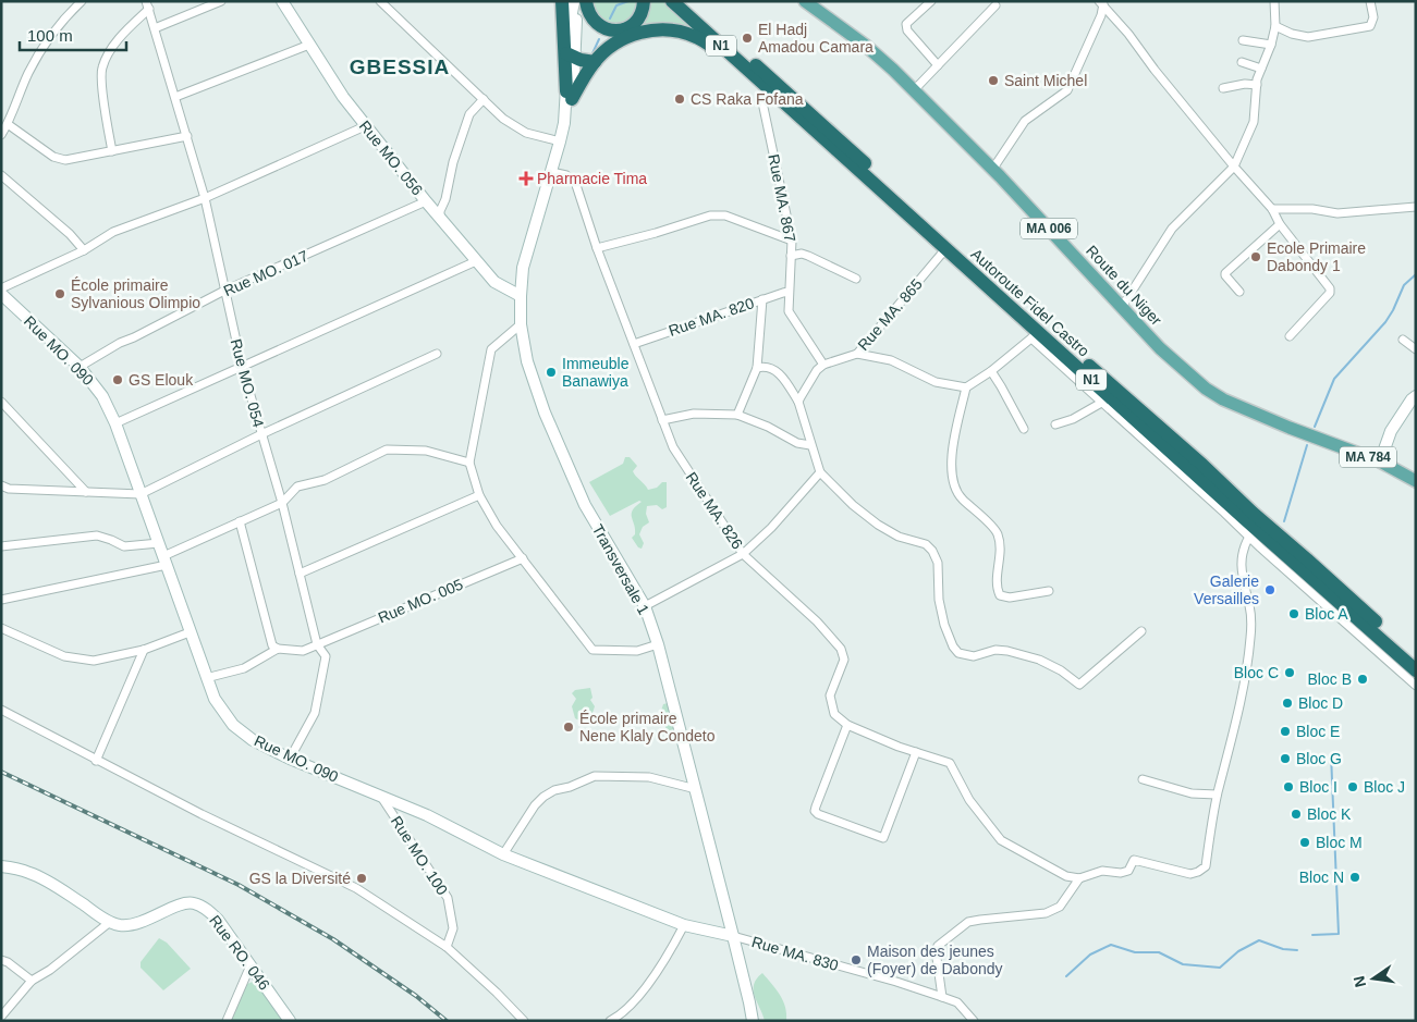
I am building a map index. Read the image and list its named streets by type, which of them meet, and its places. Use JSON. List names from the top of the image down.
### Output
{
  "streets": {
    "highway": ["N1", "Autoroute Fidel Castro"],
    "main road": ["MA 006", "Route du Niger", "MA 784"],
    "street": [
      "Rue MO. 056",
      "Rue MA. 867",
      "Rue MO. 017",
      "Rue MA. 865",
      "Rue MA. 820",
      "Rue MO. 090",
      "Rue MO. 054",
      "Rue MA. 826",
      "Transversale 1",
      "Rue MO. 005",
      "Rue MO. 100",
      "Rue RO. 046",
      "Rue MA. 830"
    ]
  },
  "crossings": [
    ["Rue MO. 056", "Rue MO. 017"],
    ["Rue MO. 056", "Transversale 1"],
    ["Rue MA. 867", "Autoroute Fidel Castro"],
    ["Rue MA. 867", "Rue MA. 865"],
    ["Rue MA. 867", "Rue MA. 820"],
    ["Rue MO. 017", "Rue MO. 090"],
    ["Rue MO. 017", "Rue MO. 054"],
    ["Autoroute Fidel Castro", "Rue MA. 865"],
    ["Rue MA. 820", "Rue MA. 826"],
    ["Rue MO. 090", "Rue MO. 054"],
    ["Rue MO. 090", "Transversale 1"],
    ["Rue MO. 090", "Rue MO. 100"],
    ["Rue MO. 090", "Rue MA. 830"],
    ["Rue MO. 054", "Rue MO. 005"],
    ["Rue MA. 826", "Transversale 1"],
    ["Transversale 1", "Rue MA. 830"]
  ],
  "districts": ["GBESSIA"],
  "places": {
    "other": [
      "El Hadj Amadou Camara",
      "Saint Michel",
      "CS Raka Fofana",
      "Ecole Primaire Dabondy 1",
      "École primaire Sylvanious Olimpio",
      "Immeuble Banawiya",
      "GS Elouk",
      "Galerie Versailles",
      "Bloc A",
      "Bloc C",
      "Bloc B",
      "Bloc D",
      "École primaire Nene Klaly Condeto",
      "Bloc E",
      "Bloc G",
      "Bloc I",
      "Bloc J",
      "Bloc K",
      "Bloc M",
      "Bloc N",
      "GS la Diversité",
      "Maison des jeunes (Foyer) de Dabondy"
    ],
    "health": ["Pharmacie Tima"]
  },
  "scale_bar": "100 m",
  "north": "left"
}
